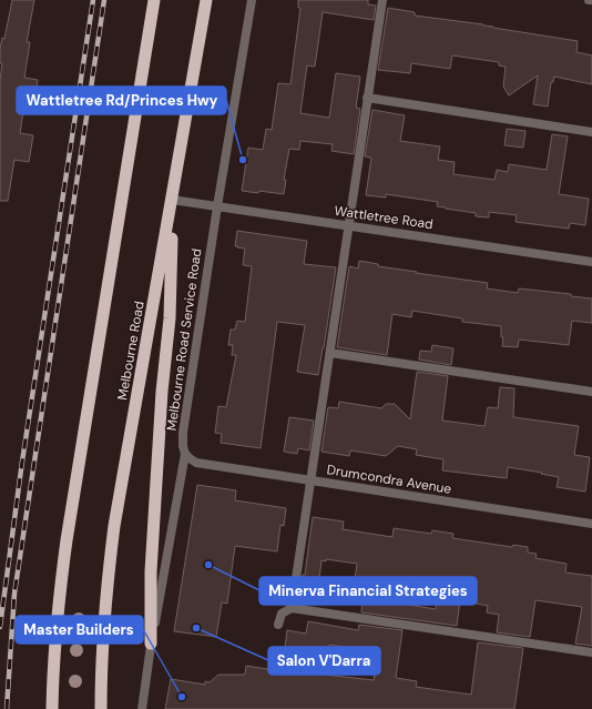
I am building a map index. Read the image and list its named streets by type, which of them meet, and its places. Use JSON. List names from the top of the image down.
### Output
{
  "streets": {
    "highway": ["Melbourne Road"],
    "street": ["Wattletree Road", "Melbourne Road Service Road", "Drumcondra Avenue"]
  },
  "crossings": [
    ["Wattletree Road", "Melbourne Road Service Road"],
    ["Wattletree Road", "Melbourne Road"],
    ["Melbourne Road Service Road", "Drumcondra Avenue"]
  ],
  "places": [
    "Wattletree Rd/Princes Hwy",
    "Minerva Financial Strategies",
    "Salon V'Darra",
    "Master Builders"
  ]
}
